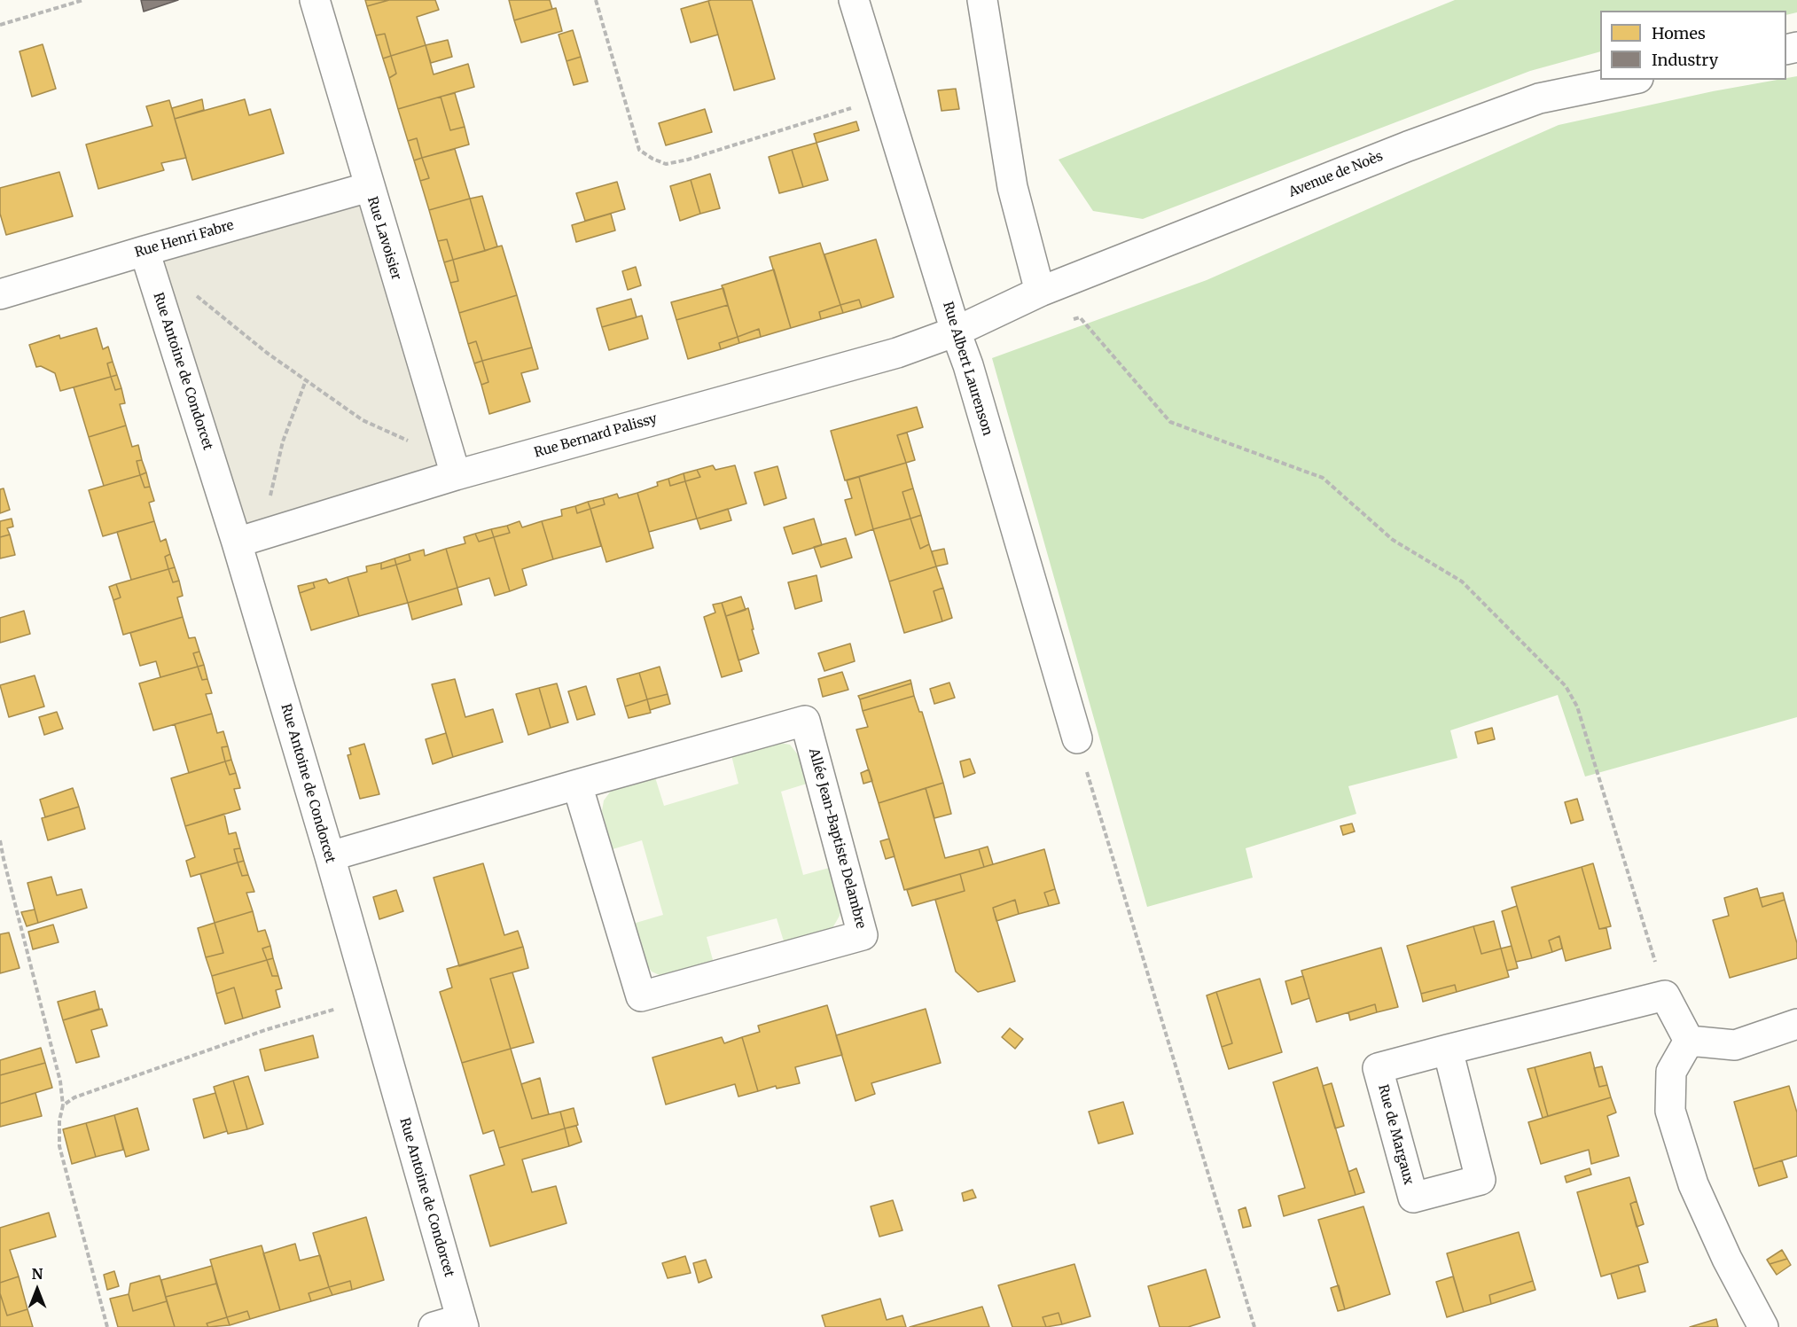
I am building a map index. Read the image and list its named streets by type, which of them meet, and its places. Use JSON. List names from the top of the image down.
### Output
{
  "streets": {
    "street": [
      "Avenue de Noès",
      "Rue Lavoisier",
      "Rue Henri Fabre",
      "Rue Albert Laurenson",
      "Rue Antoine de Condorcet",
      "Rue Bernard Palissy",
      "Allée Jean-Baptiste Delambre",
      "Rue de Margaux"
    ]
  },
  "crossings": [
    ["Avenue de Noès", "Rue Albert Laurenson"],
    ["Avenue de Noès", "Rue Bernard Palissy"],
    ["Rue Lavoisier", "Rue Henri Fabre"],
    ["Rue Lavoisier", "Rue Bernard Palissy"],
    ["Rue Henri Fabre", "Rue Antoine de Condorcet"],
    ["Rue Albert Laurenson", "Rue Bernard Palissy"],
    ["Rue Antoine de Condorcet", "Rue Bernard Palissy"],
    ["Rue Antoine de Condorcet", "Allée Jean-Baptiste Delambre"]
  ],
  "legend": ["Homes", "Industry"],
  "north": "top"
}
